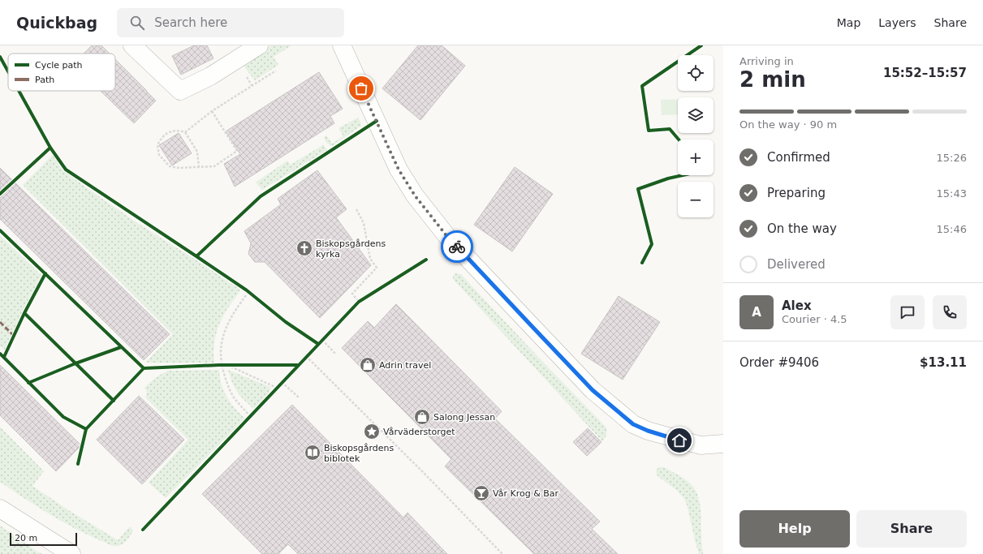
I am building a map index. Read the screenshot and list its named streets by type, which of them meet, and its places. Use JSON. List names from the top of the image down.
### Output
{
  "places": {
    "church": ["Biskopsgårdens kyrka"],
    "shop": ["Adrin travel", "Salong Jessan"],
    "place": ["Vårväderstorget"],
    "library": ["Biskopsgårdens biblotek"],
    "bar": ["Vår Krog & Bar"]
  },
  "legend": ["Cycle path", "Path"],
  "scale_bar": "20 m",
  "page": {
    "header": "Quickbag",
    "search": "Search here",
    "nav": ["Map", "Layers", "Share"],
    "heading": ["2 min", "Arriving in", "15:52–15:57"],
    "panel": [
      "Alex",
      "Courier · 4.5",
      "Order #9406",
      "$13.11"
    ],
    "map_buttons": ["+", "−"],
    "bar": "On the way · 90 m",
    "list": [
      ["Confirmed", "15:26"],
      ["Preparing", "15:43"],
      ["On the way", "15:46"],
      "Delivered"
    ],
    "round": "A",
    "buttons": ["Help", "Share"],
    "scale": "20 m"
  }
}
